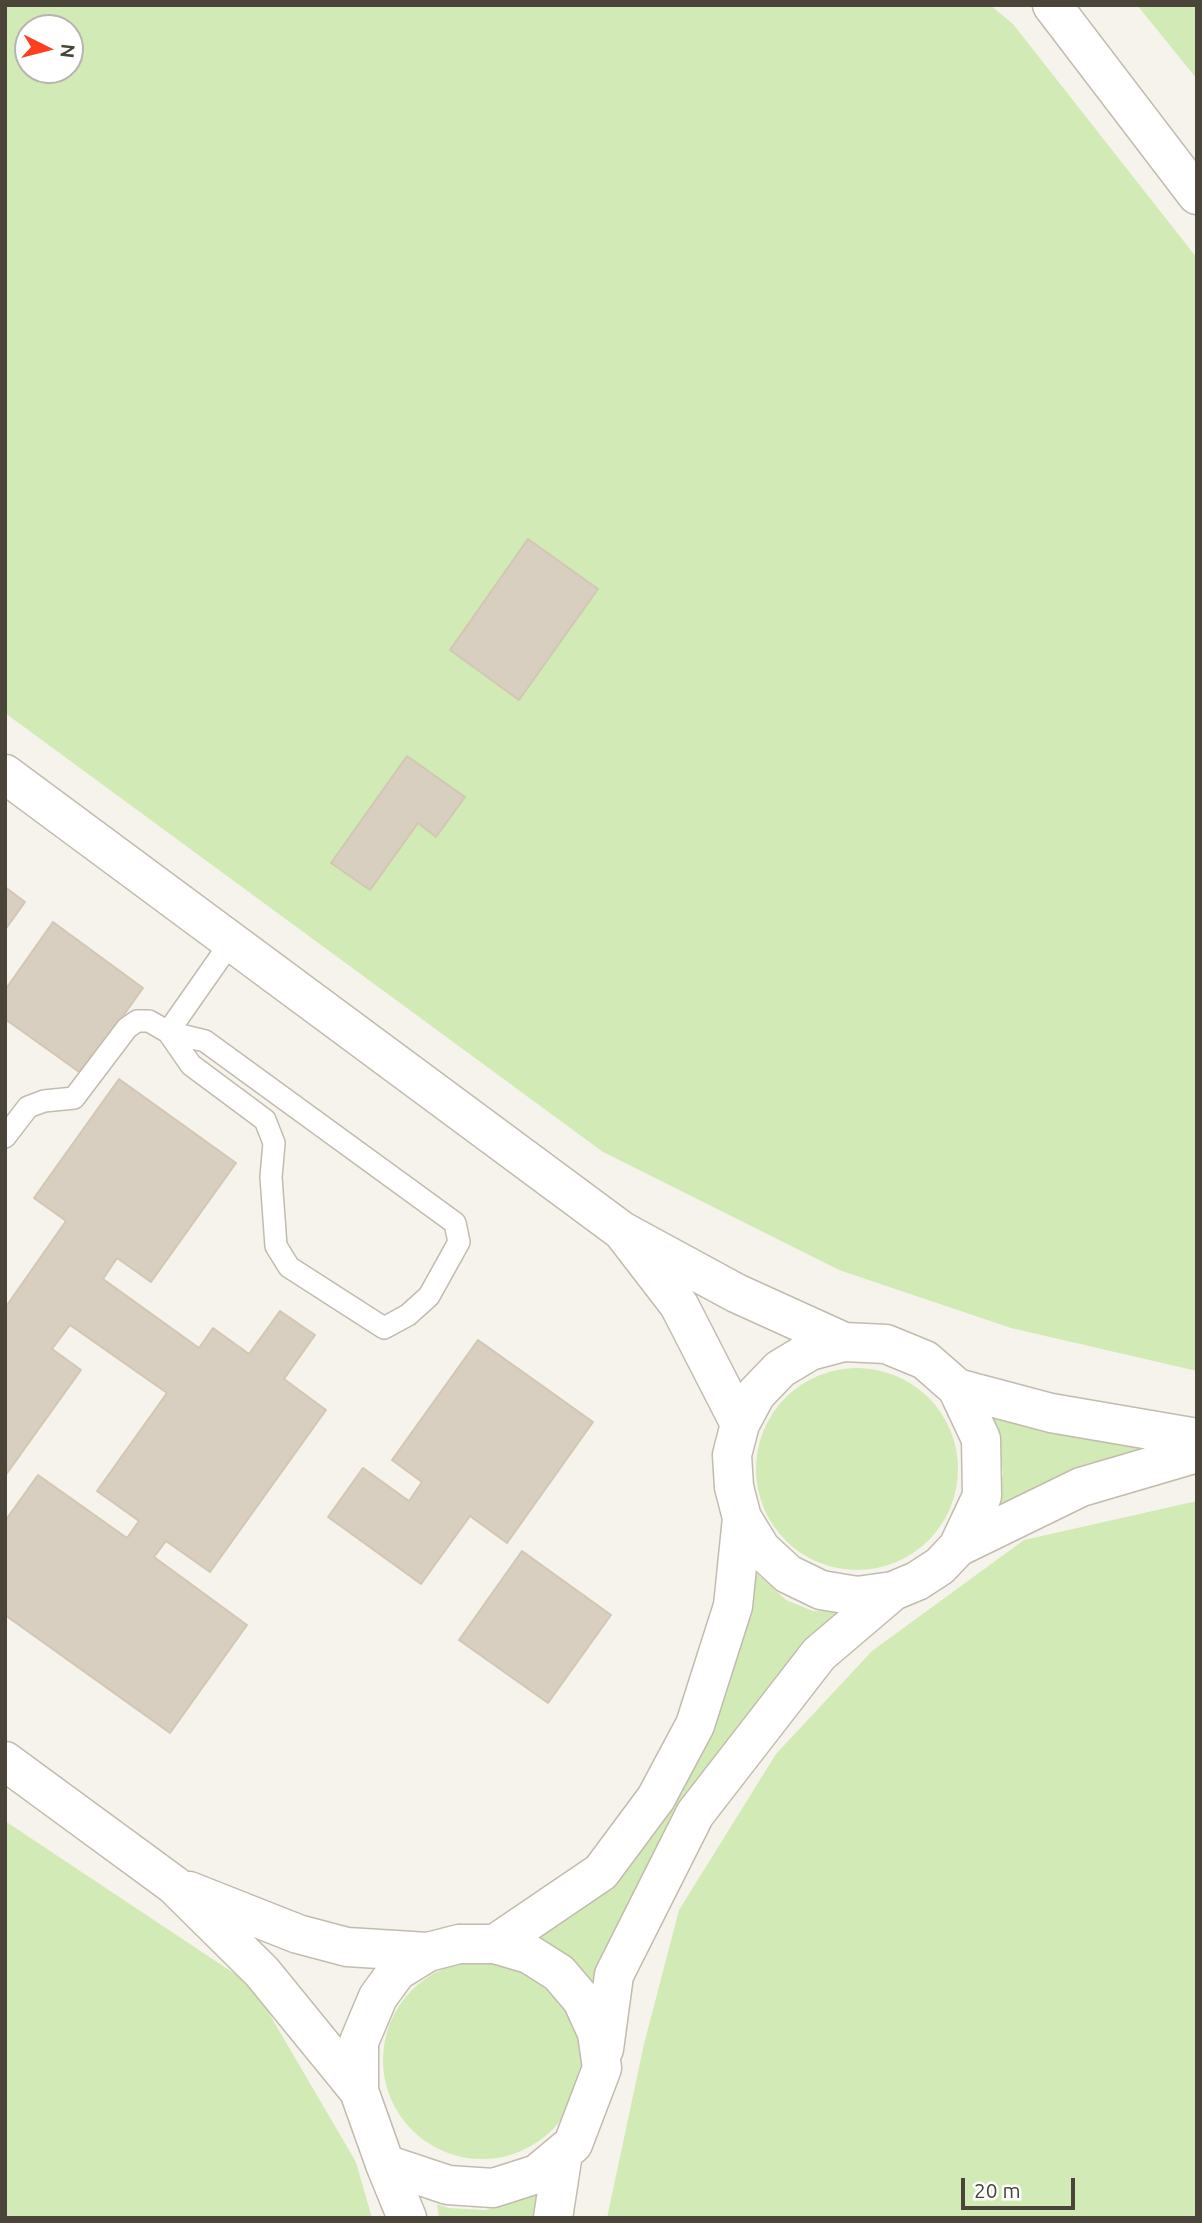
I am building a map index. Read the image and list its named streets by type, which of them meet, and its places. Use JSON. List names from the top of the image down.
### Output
{
  "scale_bar": "20 m",
  "north": "right"
}
